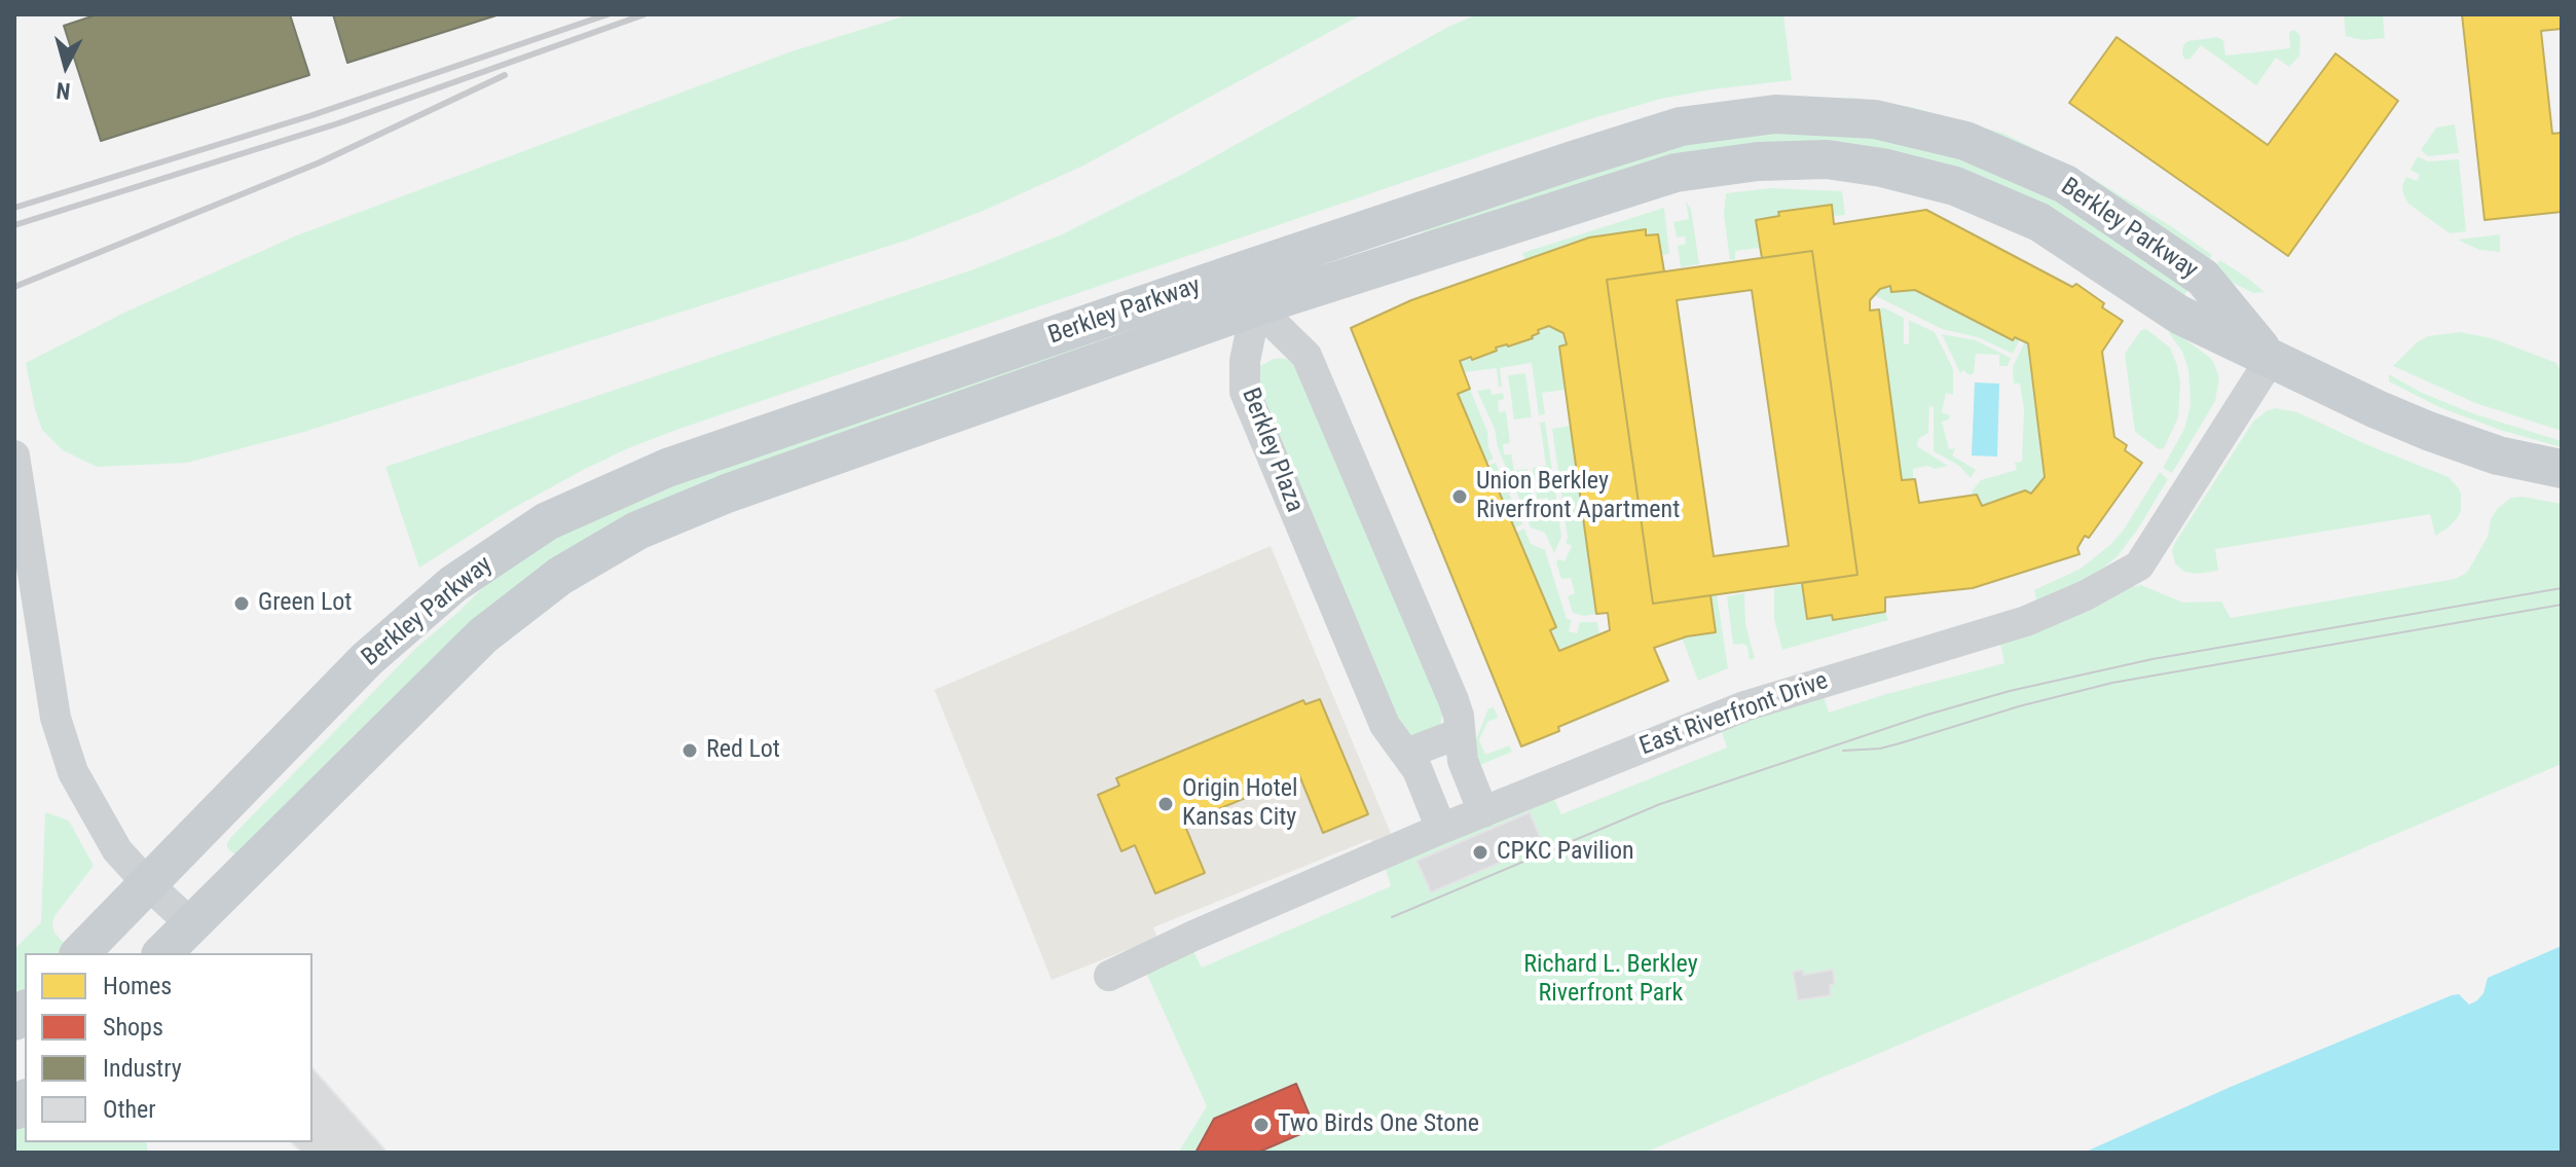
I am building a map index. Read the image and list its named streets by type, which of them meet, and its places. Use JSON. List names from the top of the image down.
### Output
{
  "streets": {
    "main road": ["Berkley Parkway"],
    "street": ["Berkley Plaza", "East Riverfront Drive"]
  },
  "crossings": [
    ["Berkley Parkway", "Berkley Plaza"],
    ["Berkley Parkway", "East Riverfront Drive"],
    ["Berkley Plaza", "East Riverfront Drive"]
  ],
  "parks": ["Richard L. Berkley Riverfront Park"],
  "places": [
    "Union Berkley Riverfront Apartment",
    "Green Lot",
    "Red Lot",
    "Origin Hotel Kansas City",
    "CPKC Pavilion",
    "Two Birds One Stone"
  ],
  "legend": [
    "Homes",
    "Shops",
    "Industry",
    "Other"
  ],
  "north": "bottom"
}
